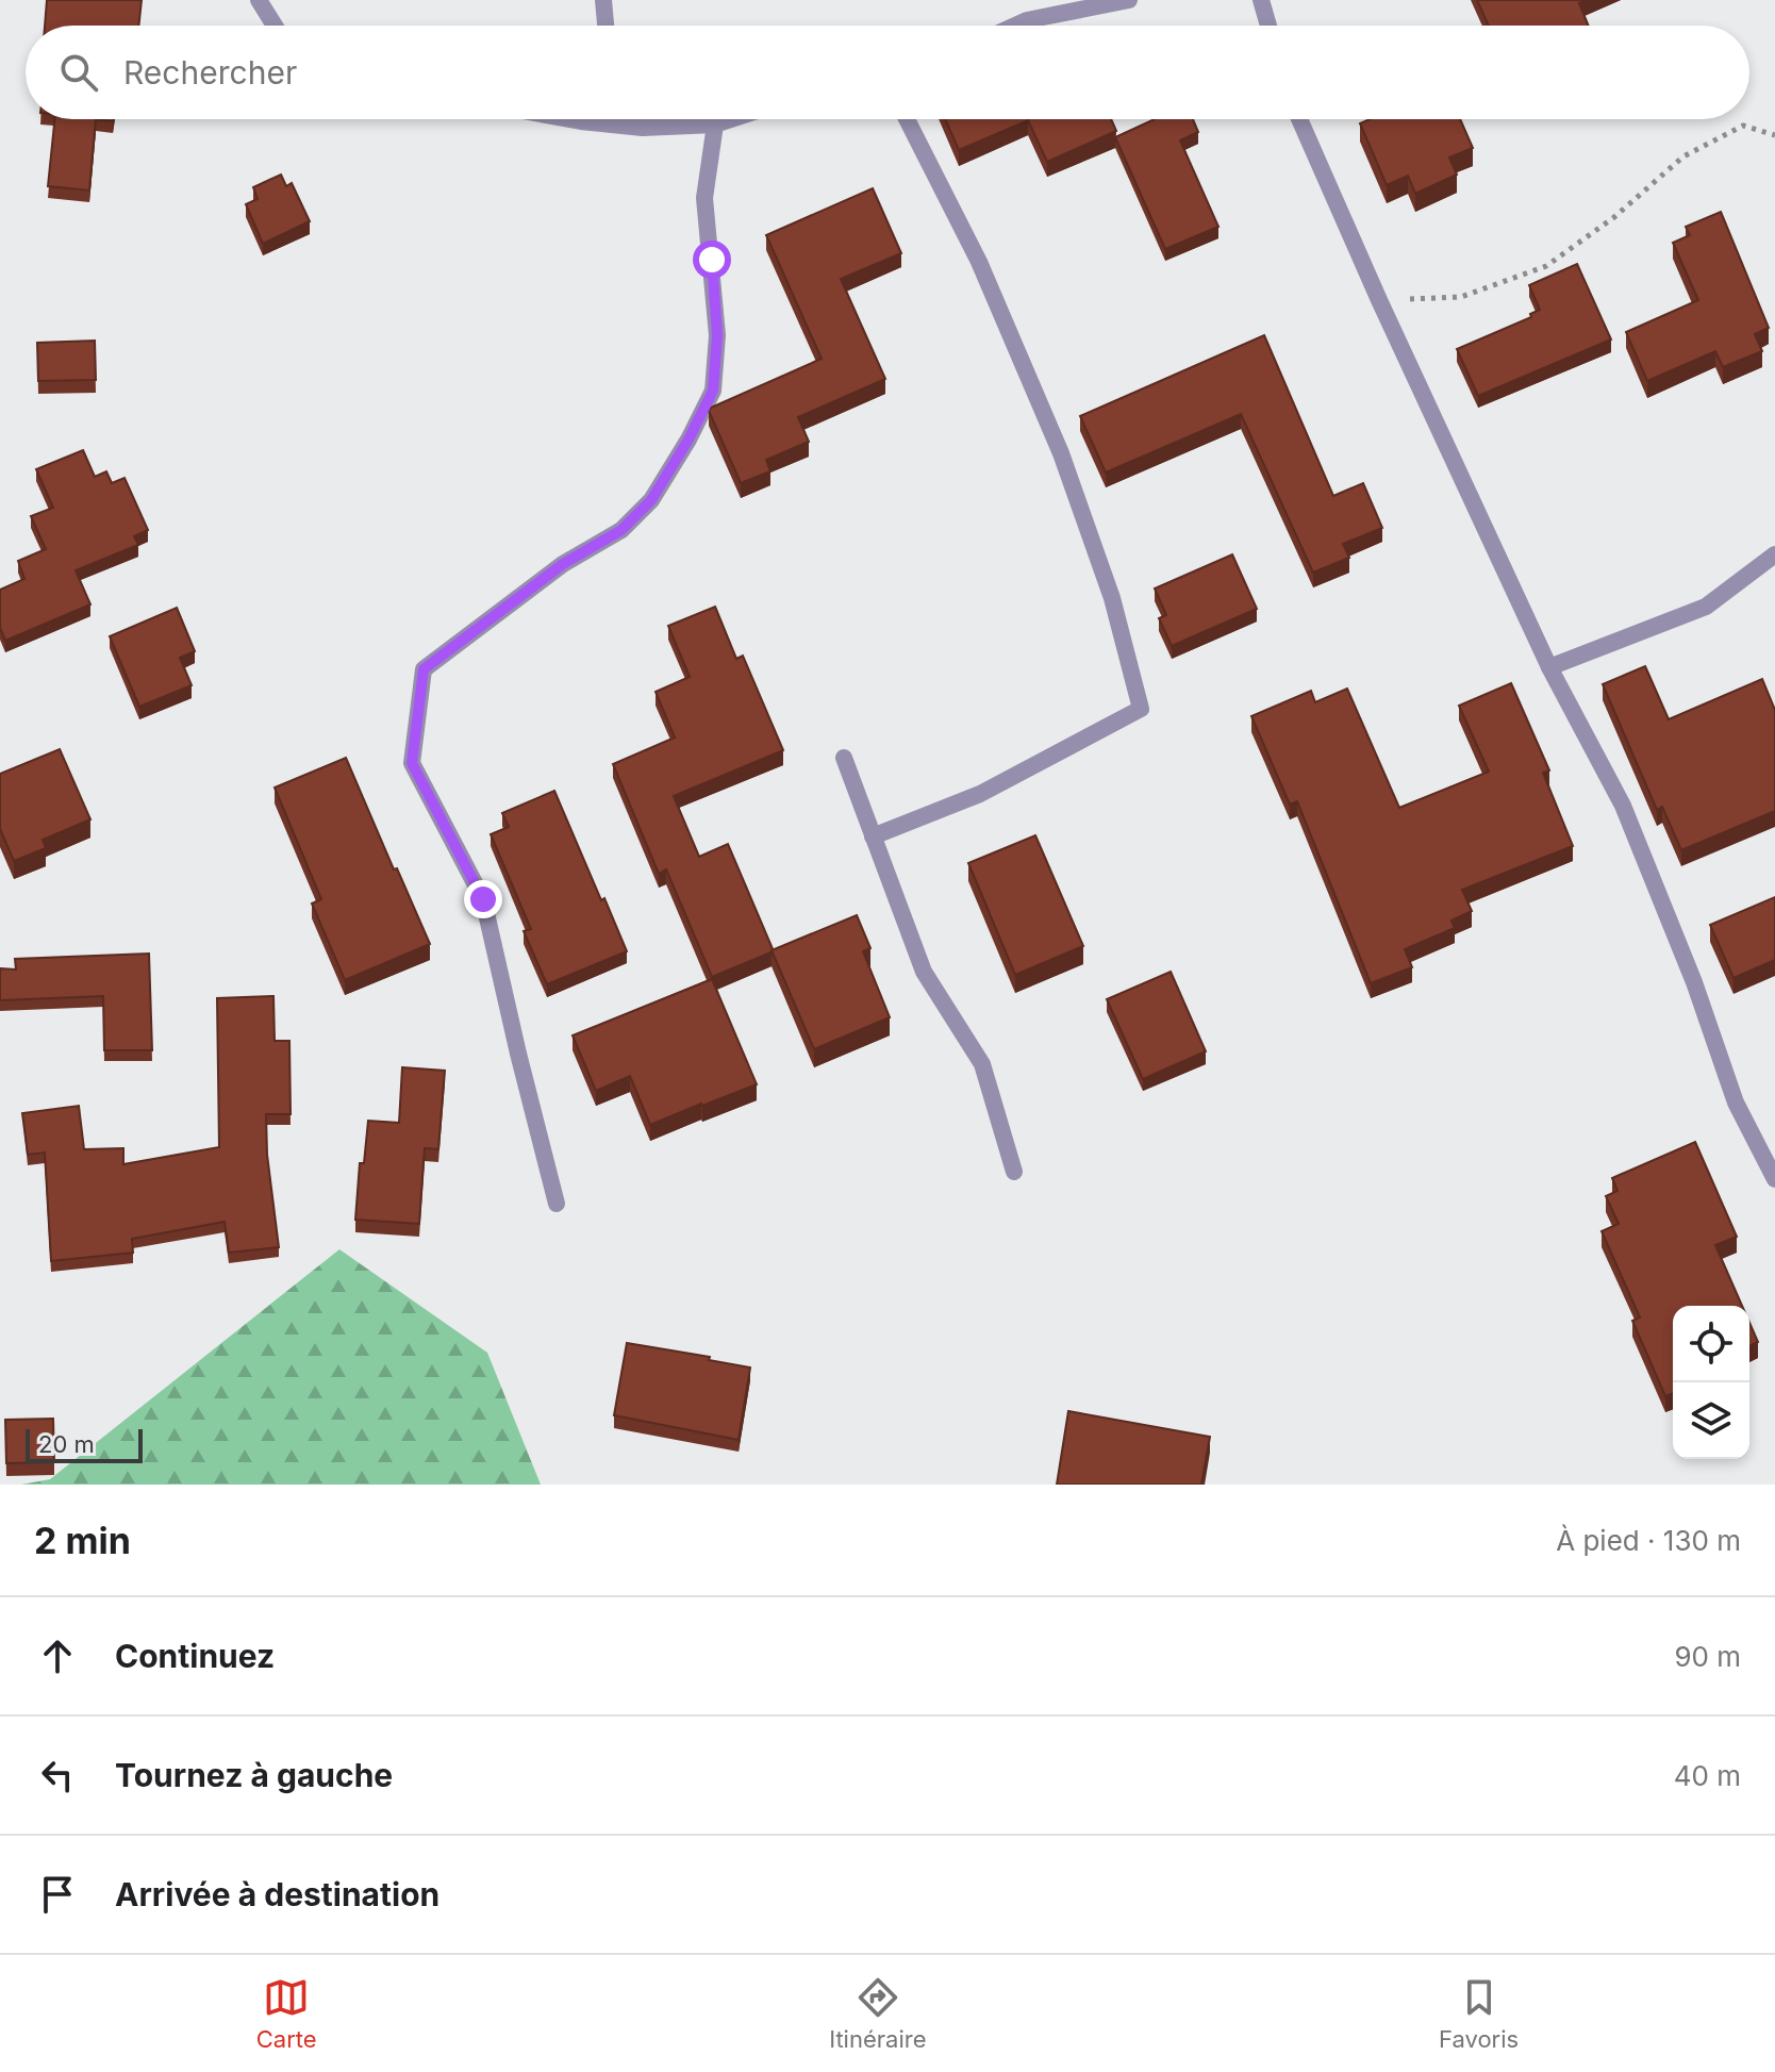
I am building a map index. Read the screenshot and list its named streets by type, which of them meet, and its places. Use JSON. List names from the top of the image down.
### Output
{
  "scale_bar": "20 m",
  "page": {
    "search": "Rechercher",
    "scale": "20 m",
    "heading": ["2 min", "À pied · 130 m"],
    "list": [
      ["Continuez", "90 m"],
      ["Tournez à gauche", "40 m"],
      "Arrivée à destination"
    ],
    "nav": ["Carte", "Itinéraire", "Favoris"]
  }
}
